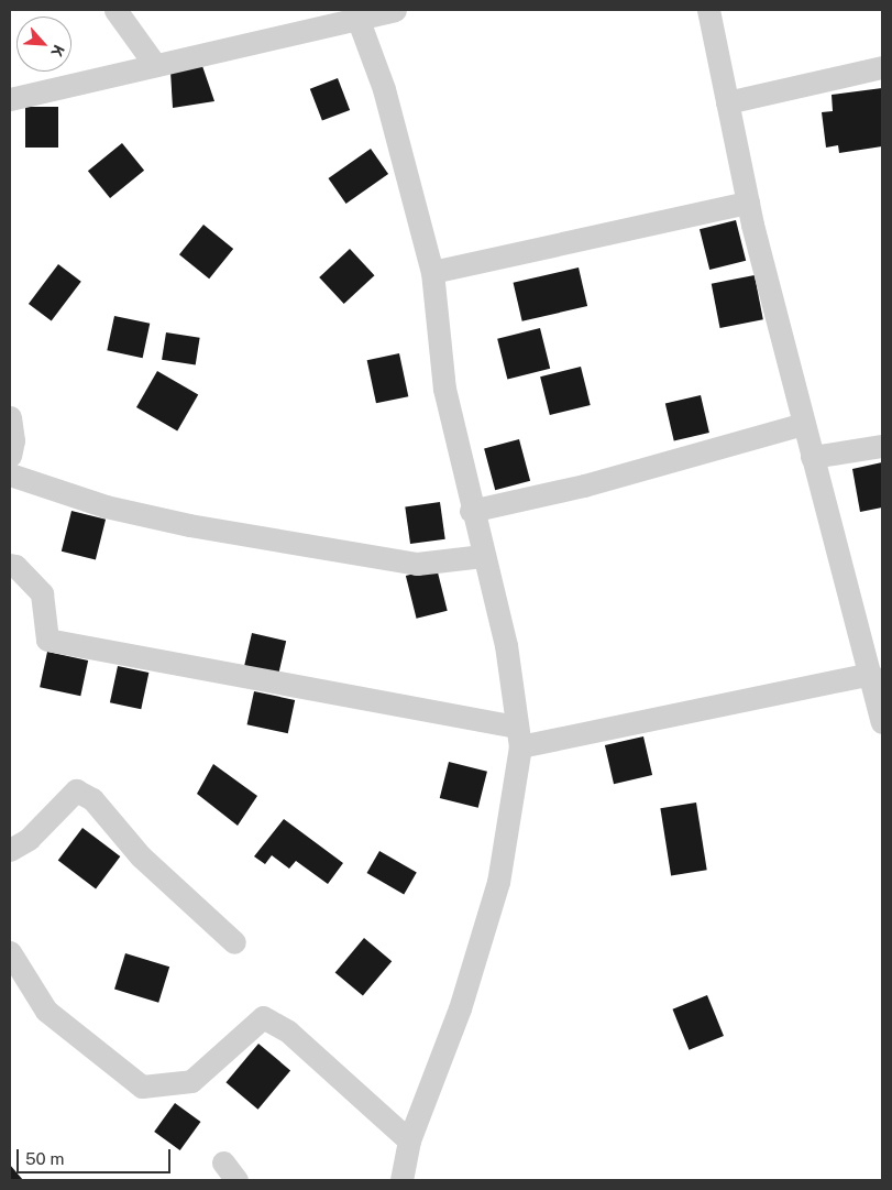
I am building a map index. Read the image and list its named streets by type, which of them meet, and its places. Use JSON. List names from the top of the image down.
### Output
{
  "scale_bar": "50 m",
  "north": "bottom right"
}
